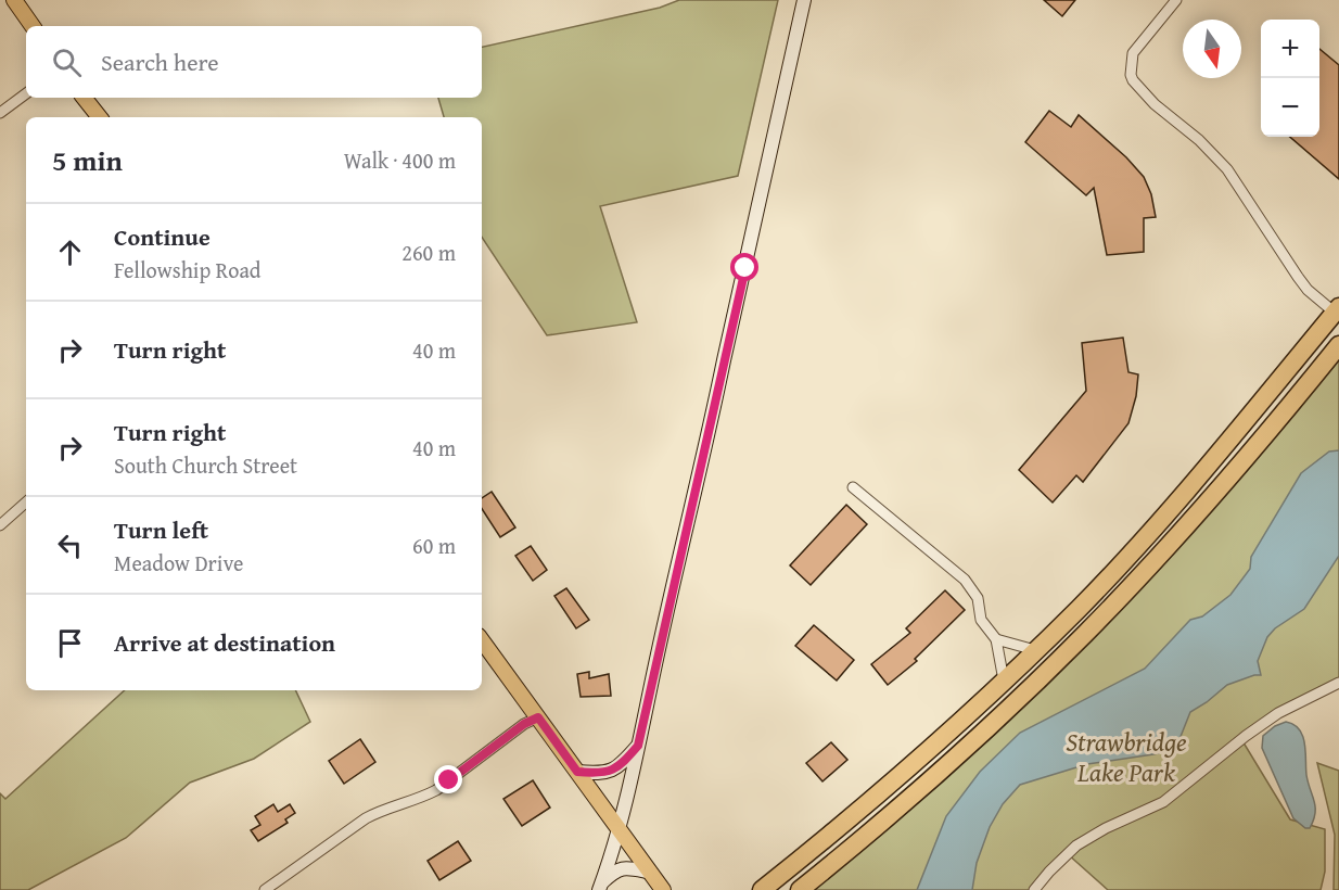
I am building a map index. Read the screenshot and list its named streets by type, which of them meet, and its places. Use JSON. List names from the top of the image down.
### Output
{
  "parks": ["Strawbridge Lake Park"],
  "north": "bottom",
  "page": {
    "map_buttons": ["+", "−"],
    "search": "Search here",
    "heading": ["5 min", "Walk · 400 m"],
    "list": [
      ["Continue", "Fellowship Road", "260 m"],
      ["Turn right", "40 m"],
      ["Turn right", "South Church Street", "40 m"],
      ["Turn left", "Meadow Drive", "60 m"],
      "Arrive at destination"
    ]
  }
}
